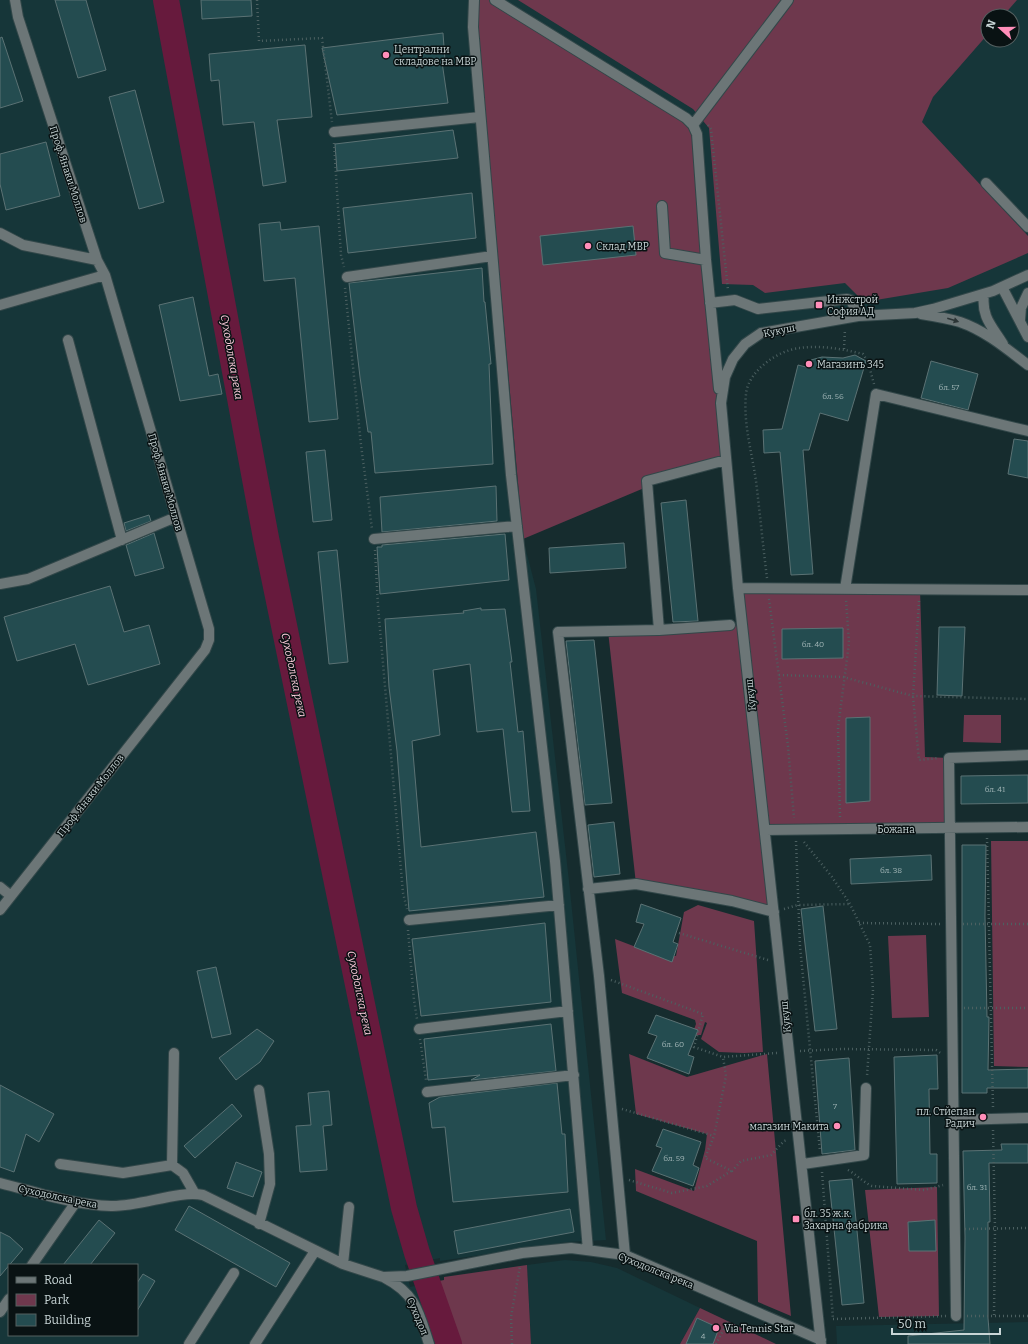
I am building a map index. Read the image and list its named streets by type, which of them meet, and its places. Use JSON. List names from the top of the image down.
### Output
{
  "streets": {
    "street": [
      "Проф. Янаки Моллов",
      "Кукуш",
      "Божана",
      "Суходолска река",
      "Суходол"
    ]
  },
  "crossings": [
    ["Кукуш", "Божана"],
    ["Кукуш", "Суходолска река"],
    ["Суходолска река", "Суходол"]
  ],
  "water": ["Суходолска река"],
  "places": {
    "other": [
      "Централни складове на МВР",
      "Склад МВР",
      "Магазинъ 345",
      "пл. Стйепан Радич",
      "магазин Макита",
      "Via Tennis Star"
    ],
    "transit": ["Инжстрой София АД", "бл. 35 ж.к. Захарна фабрика"]
  },
  "house_numbers": [
    "бл. 57",
    "бл. 56",
    "бл. 40",
    "бл. 41",
    "бл. 38",
    "бл. 60",
    "7",
    "бл. 59",
    "бл. 31",
    "4"
  ],
  "legend": ["Road", "Park", "Building"],
  "scale_bar": "50 m",
  "north": "left"
}
